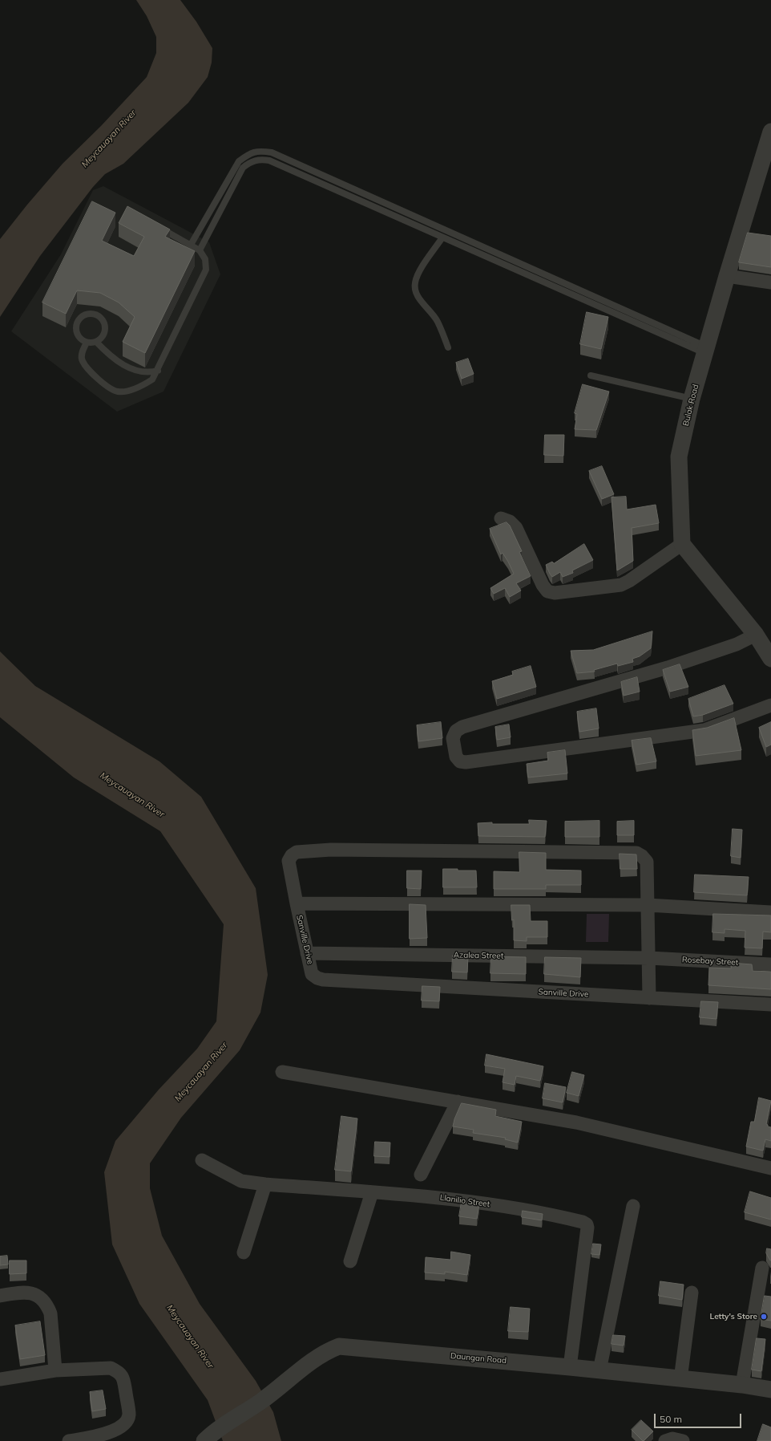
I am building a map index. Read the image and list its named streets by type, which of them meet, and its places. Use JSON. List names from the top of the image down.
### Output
{
  "streets": {
    "street": [
      "Bulak Road",
      "Sanville Drive",
      "Azalea Street",
      "Rosebay Street",
      "Llanilio Street",
      "Daungan Road"
    ]
  },
  "crossings": [
    ["Sanville Drive", "Azalea Street"],
    ["Azalea Street", "Rosebay Street"],
    ["Llanilio Street", "Daungan Road"]
  ],
  "water": ["Meycauayan River"],
  "places": ["Letty's Store"],
  "scale_bar": "50 m"
}
